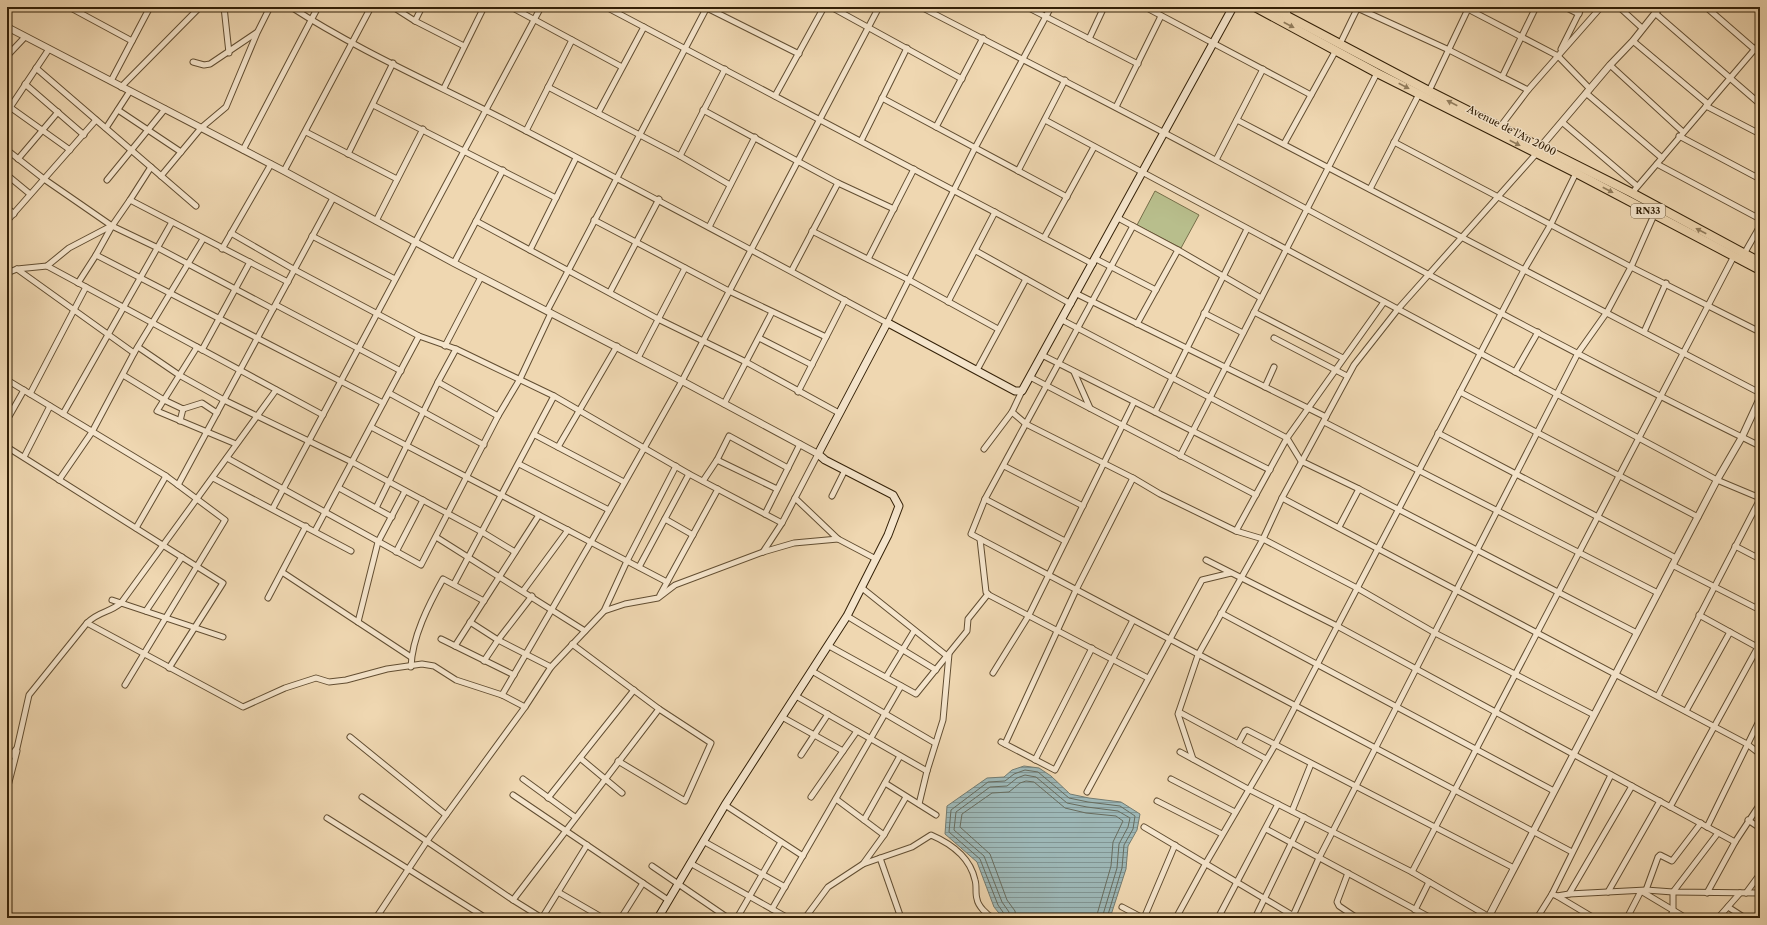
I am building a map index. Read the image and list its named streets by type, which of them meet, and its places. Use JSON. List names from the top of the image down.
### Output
{
  "streets": {
    "main road": ["Avenue de l'An 2000", "RN33"]
  }
}
